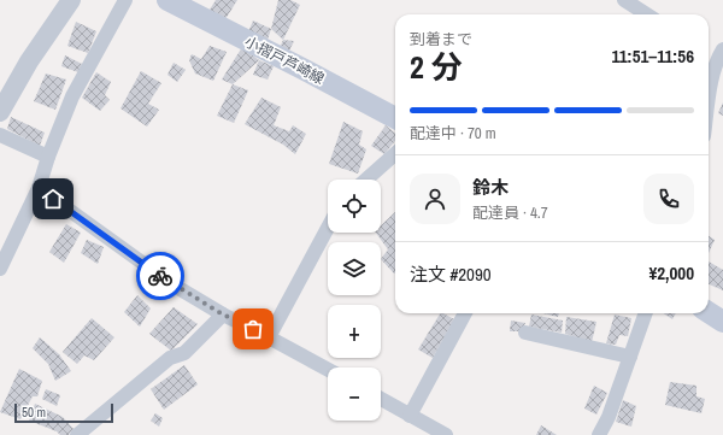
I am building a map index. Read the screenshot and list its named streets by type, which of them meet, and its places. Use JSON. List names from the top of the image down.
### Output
{
  "streets": {
    "main road": ["小摺戸芦崎線"]
  },
  "scale_bar": "50 m",
  "page": {
    "heading": ["2 分", "到着まで", "11:51–11:56"],
    "panel": [
      "鈴木",
      "配達員 · 4.7",
      "注文 #2090",
      "¥2,000"
    ],
    "bar": "配達中 · 70 m",
    "map_buttons": ["+", "−"],
    "scale": "50 m"
  }
}
